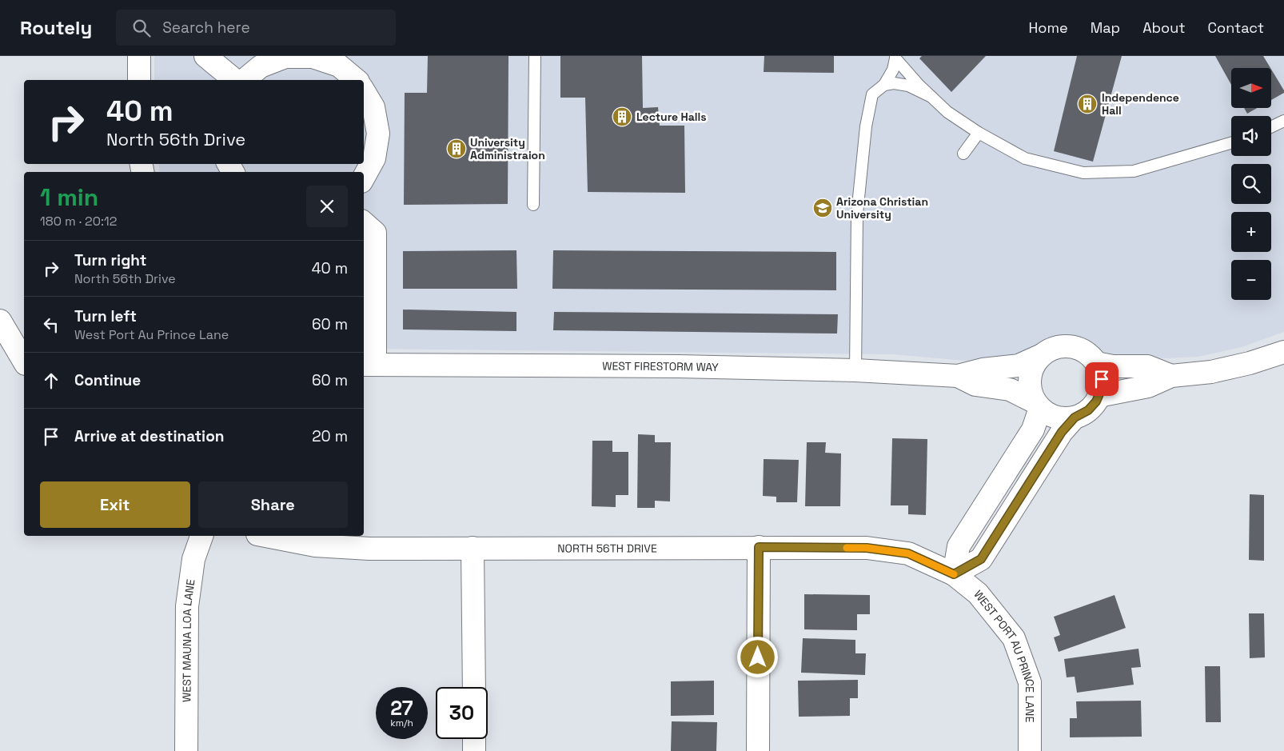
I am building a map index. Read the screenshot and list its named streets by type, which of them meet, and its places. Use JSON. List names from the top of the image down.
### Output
{
  "streets": {
    "street": [
      "WEST FIRESTORM WAY",
      "NORTH 56TH DRIVE",
      "WEST MAUNA LOA LANE",
      "WEST PORT AU PRINCE LANE"
    ]
  },
  "crossings": [
    ["NORTH 56TH DRIVE", "WEST PORT AU PRINCE LANE"]
  ],
  "places": {
    "building": ["Independence Hall", "Lecture Halls", "University Administraion"],
    "school or university": ["Arizona Christian University"]
  },
  "north": "right",
  "page": {
    "header": "Routely",
    "search": "Search here",
    "nav": [
      "Home",
      "Map",
      "About",
      "Contact"
    ],
    "map_buttons": ["+", "−"],
    "turn": ["40 m", "North 56th Drive"],
    "heading": ["1 min", "180 m · 20:12"],
    "list": [
      {
        "name": "Turn right",
        "note": "North 56th Drive",
        "value": "40 m"
      },
      {
        "name": "Turn left",
        "note": "West Port Au Prince Lane",
        "value": "60 m"
      },
      {
        "name": "Continue",
        "value": "60 m"
      },
      {
        "name": "Arrive at destination",
        "value": "20 m"
      }
    ],
    "buttons": ["Exit", "Share"],
    "speed": "27 km/h",
    "limit": "30"
  }
}
